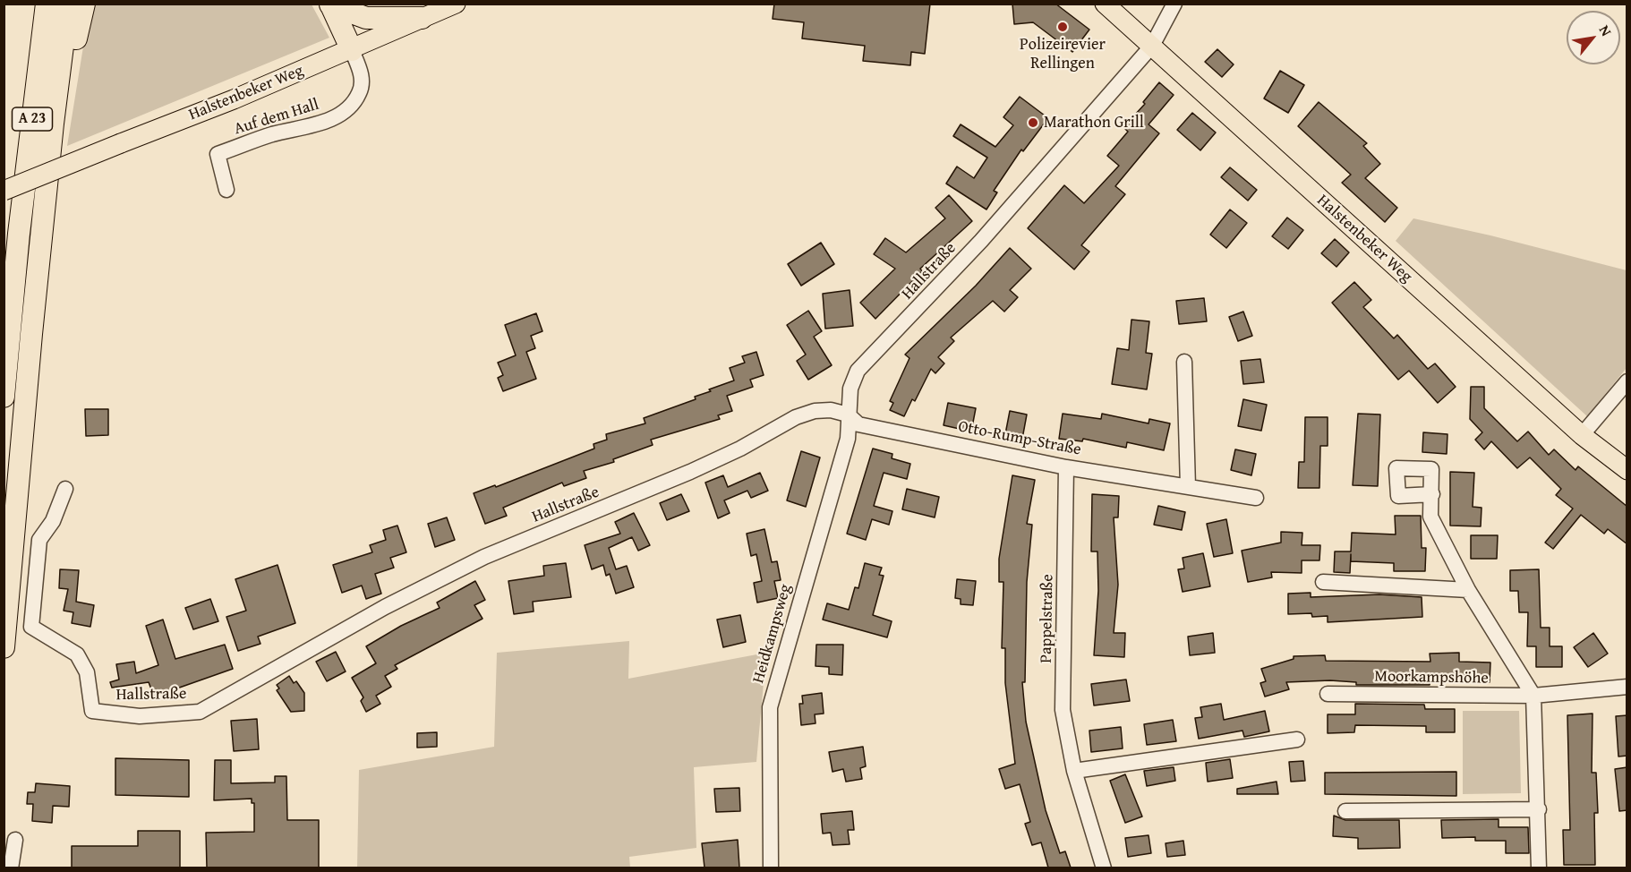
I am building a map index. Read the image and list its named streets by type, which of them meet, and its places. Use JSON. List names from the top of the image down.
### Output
{
  "streets": {
    "highway": ["A 23"],
    "main road": ["Halstenbeker Weg"],
    "street": [
      "Auf dem Hall",
      "Hallstraße",
      "Otto-Rump-Straße",
      "Pappelstraße",
      "Heidkampsweg",
      "Moorkampshöhe"
    ]
  },
  "crossings": [
    ["Halstenbeker Weg", "Auf dem Hall"],
    ["Halstenbeker Weg", "Hallstraße"],
    ["Hallstraße", "Otto-Rump-Straße"],
    ["Hallstraße", "Heidkampsweg"],
    ["Otto-Rump-Straße", "Pappelstraße"],
    ["Otto-Rump-Straße", "Heidkampsweg"]
  ],
  "places": ["Polizeirevier Rellingen", "Marathon Grill"],
  "north": "top right"
}
